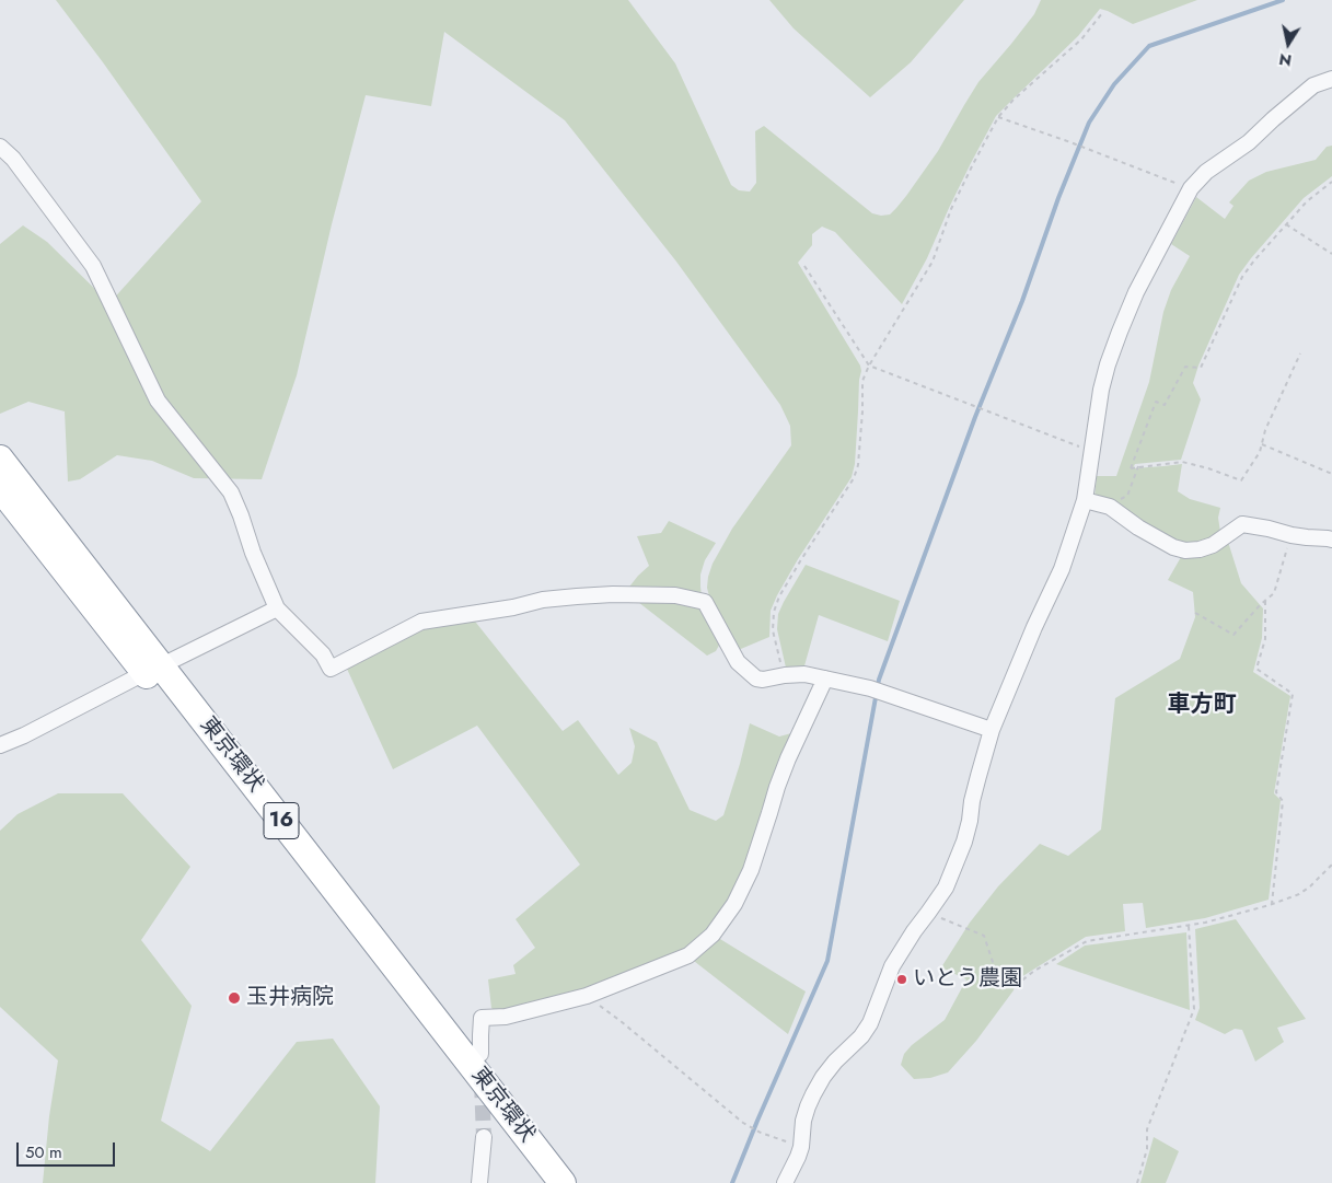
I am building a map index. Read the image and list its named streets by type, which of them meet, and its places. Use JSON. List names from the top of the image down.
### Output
{
  "streets": {
    "highway": ["東京環状", "16"]
  },
  "districts": ["車方町"],
  "places": ["いとう農園", "玉井病院"],
  "scale_bar": "50 m",
  "north": "bottom"
}
